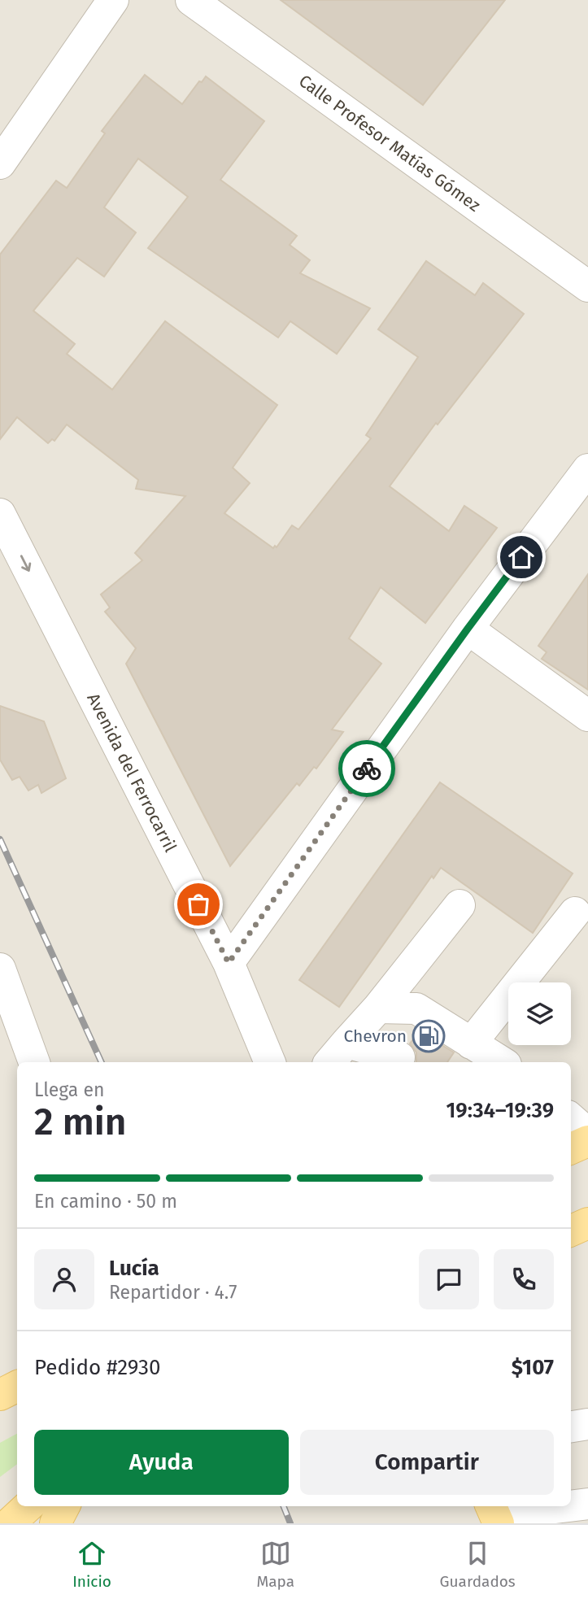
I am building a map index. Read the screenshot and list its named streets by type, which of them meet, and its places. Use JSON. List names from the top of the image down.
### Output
{
  "streets": {
    "street": ["Calle Profesor Matías Gómez", "Avenida del Ferrocarril"]
  },
  "one_way": ["Avenida del Ferrocarril"],
  "places": {
    "fuel station": ["Chevron"]
  },
  "page": {
    "heading": ["2 min", "Llega en", "19:34–19:39"],
    "panel": [
      "Lucía",
      "Repartidor · 4.7",
      "Pedido #2930",
      "$107"
    ],
    "bar": "En camino · 50 m",
    "buttons": ["Ayuda", "Compartir"],
    "tabs": ["Inicio", "Mapa", "Guardados"]
  }
}
